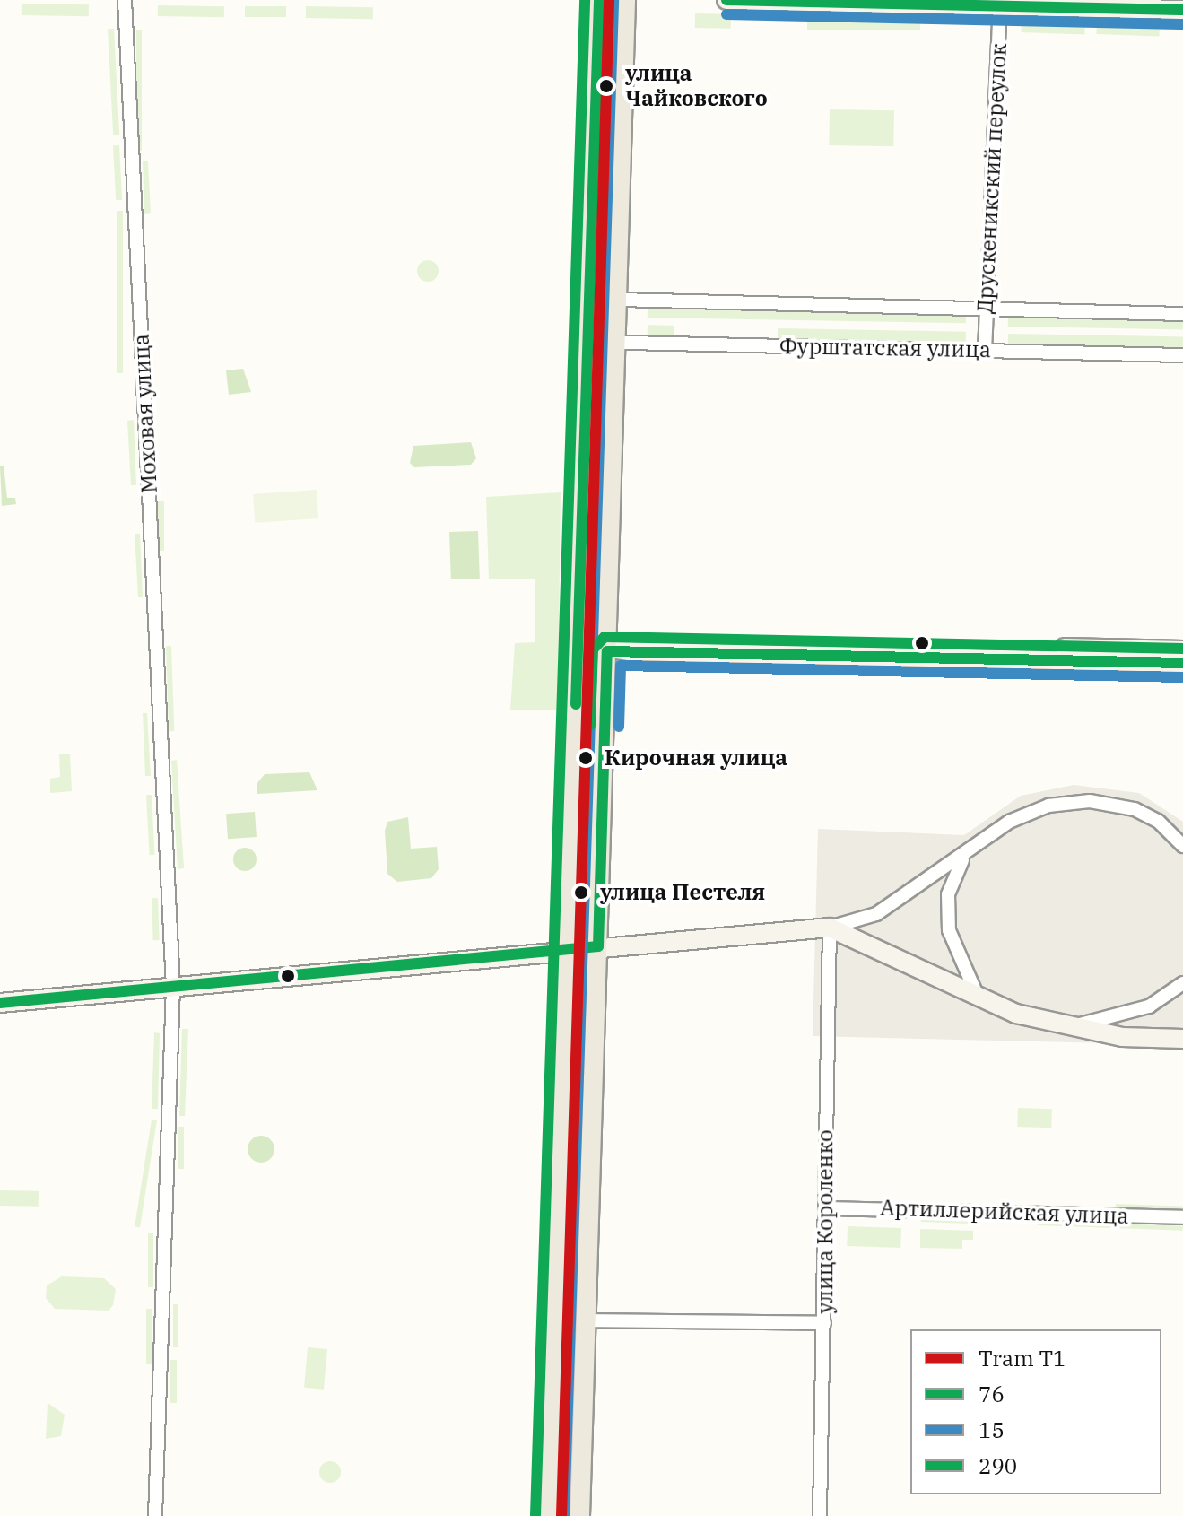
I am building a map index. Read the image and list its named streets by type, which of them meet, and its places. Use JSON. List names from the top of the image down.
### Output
{
  "streets": {
    "street": [
      "Друскеникский переулок",
      "Фурштатская улица",
      "Моховая улица",
      "Артиллерийская улица",
      "улица Короленко"
    ]
  },
  "crossings": [
    ["Друскеникский переулок", "Фурштатская улица"],
    ["Артиллерийская улица", "улица Короленко"]
  ],
  "places": ["улица Чайковского", "Кирочная улица", "улица Пестеля"],
  "lines": [
    "tram line Т1",
    "transit line 76",
    "transit line 290",
    "transit line 15"
  ],
  "legend": [
    "Tram Т1",
    "76",
    "15",
    "290"
  ]
}
